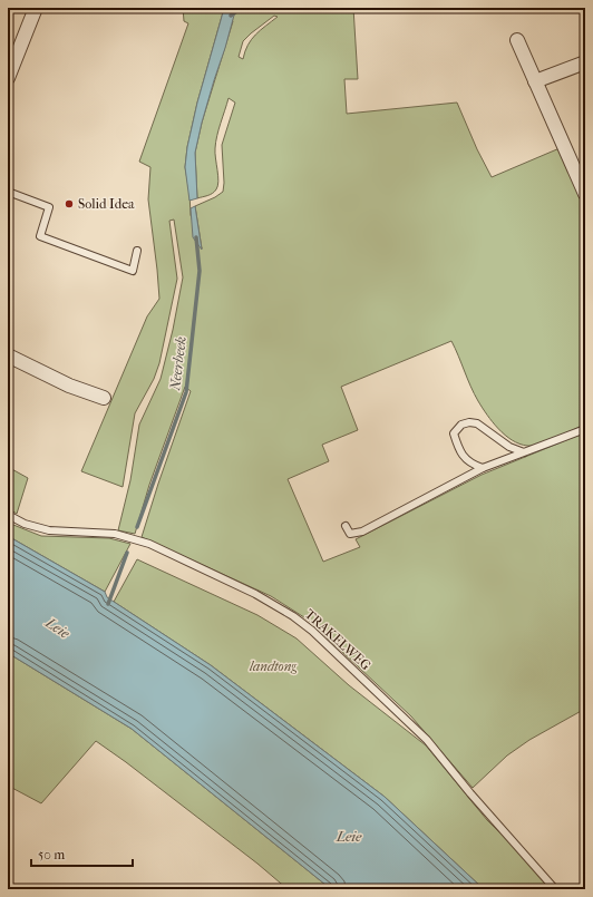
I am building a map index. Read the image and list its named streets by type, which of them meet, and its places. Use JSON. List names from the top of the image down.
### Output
{
  "streets": {
    "lane": ["TRAKELWEG"]
  },
  "water": ["Neerbeek", "Leie"],
  "parks": ["landtong"],
  "places": ["Solid Idea"],
  "scale_bar": "50 m"
}
